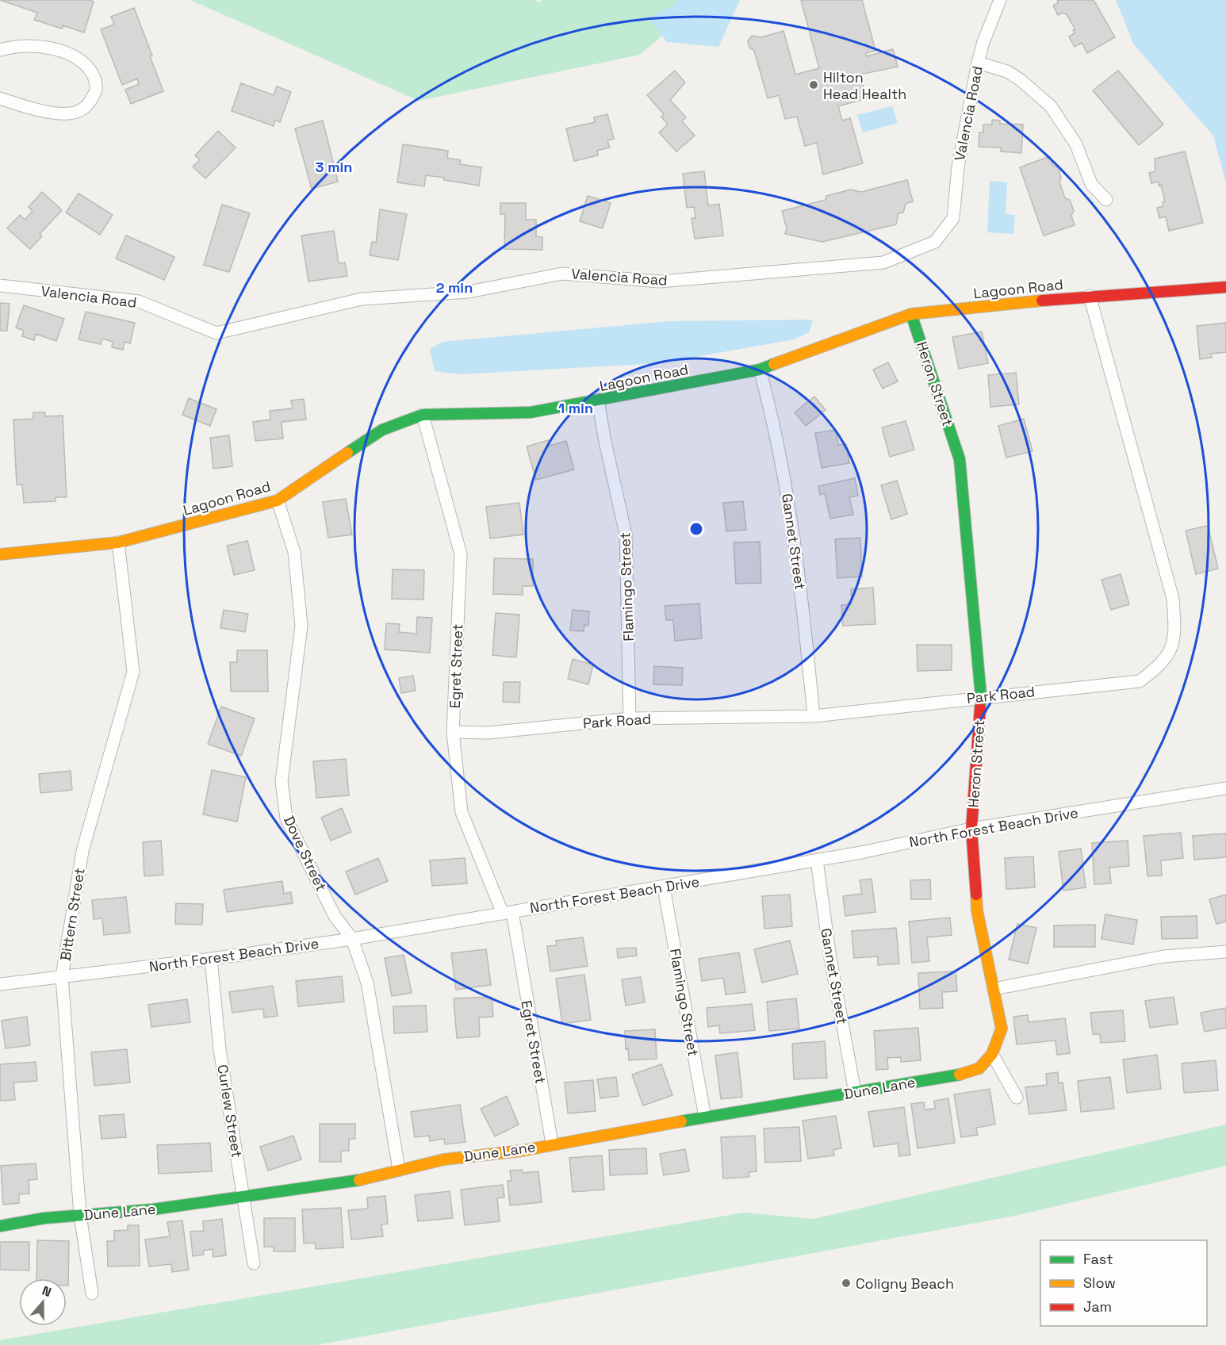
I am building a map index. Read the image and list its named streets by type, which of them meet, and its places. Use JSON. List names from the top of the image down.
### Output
{
  "streets": {
    "street": [
      "Valencia Road",
      "Lagoon Road",
      "Heron Street",
      "Gannet Street",
      "Flamingo Street",
      "Egret Street",
      "Park Road",
      "North Forest Beach Drive",
      "Dove Street",
      "Bittern Street",
      "Dune Lane",
      "Curlew Street"
    ]
  },
  "crossings": [
    ["Lagoon Road", "Heron Street"],
    ["Lagoon Road", "Gannet Street"],
    ["Lagoon Road", "Flamingo Street"],
    ["Lagoon Road", "Egret Street"],
    ["Lagoon Road", "Park Road"],
    ["Lagoon Road", "Dove Street"],
    ["Lagoon Road", "Bittern Street"],
    ["Heron Street", "Park Road"],
    ["Heron Street", "North Forest Beach Drive"],
    ["Heron Street", "Dune Lane"],
    ["Gannet Street", "Park Road"],
    ["Gannet Street", "North Forest Beach Drive"],
    ["Gannet Street", "Dune Lane"],
    ["Flamingo Street", "Park Road"],
    ["Flamingo Street", "North Forest Beach Drive"],
    ["Flamingo Street", "Dune Lane"],
    ["Egret Street", "Park Road"],
    ["Egret Street", "North Forest Beach Drive"],
    ["Egret Street", "Dune Lane"],
    ["North Forest Beach Drive", "Dove Street"],
    ["North Forest Beach Drive", "Bittern Street"],
    ["North Forest Beach Drive", "Curlew Street"],
    ["Dove Street", "Dune Lane"],
    ["Bittern Street", "Dune Lane"],
    ["Dune Lane", "Curlew Street"]
  ],
  "places": ["Hilton Head Health", "Coligny Beach"],
  "legend": ["Fast", "Slow", "Jam"],
  "north": "top",
  "rings": ["3 min", "2 min", "1 min"]
}
